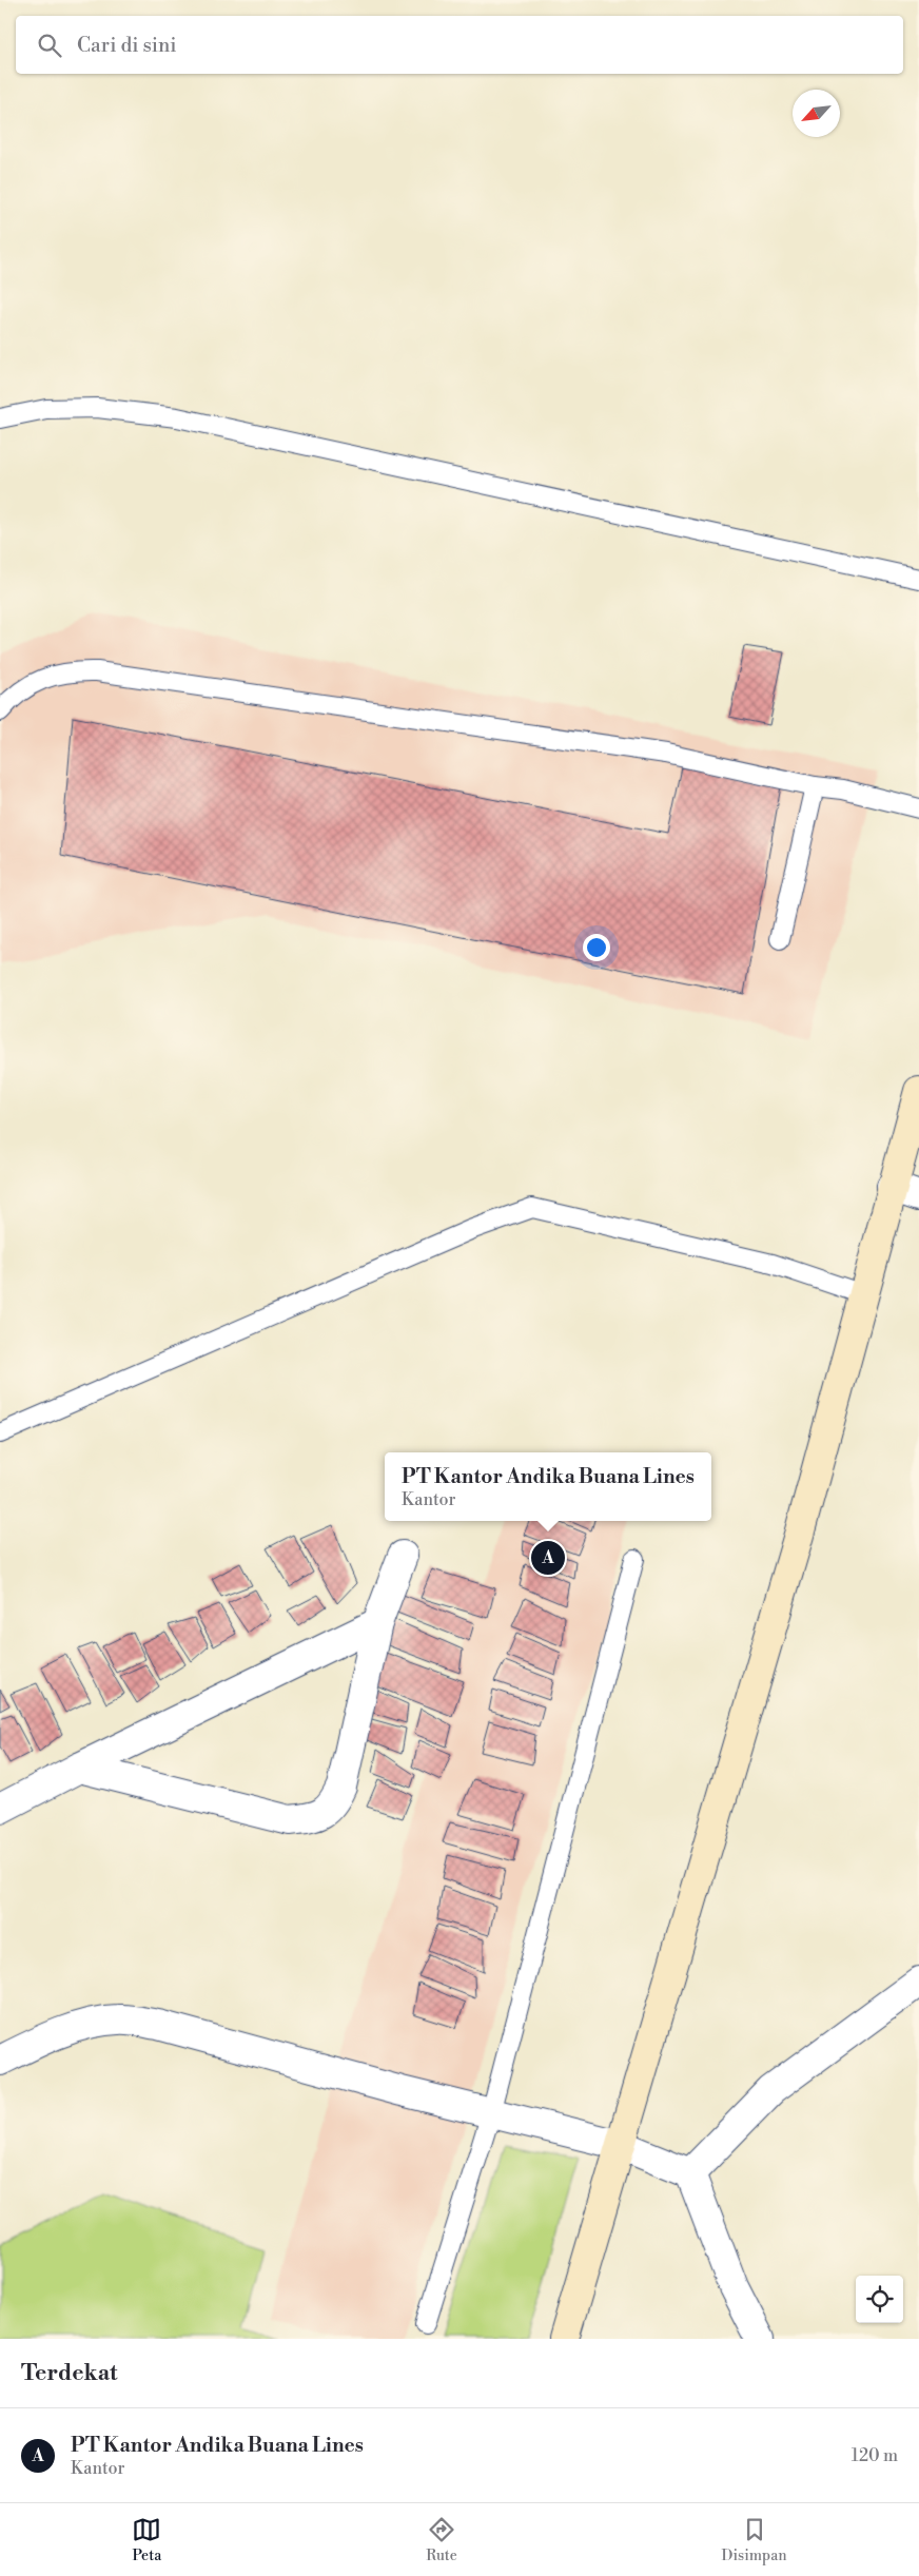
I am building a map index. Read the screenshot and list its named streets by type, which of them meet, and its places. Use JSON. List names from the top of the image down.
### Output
{
  "north": "bottom left",
  "page": {
    "search": "Cari di sini",
    "popup": ["PT Kantor Andika Buana Lines", "Kantor"],
    "pins": "A",
    "heading": "Terdekat",
    "list": [
      {
        "mark": "A",
        "name": "PT Kantor Andika Buana Lines",
        "note": "Kantor",
        "value": "120 m"
      }
    ],
    "nav": ["Peta", "Rute", "Disimpan"]
  }
}
